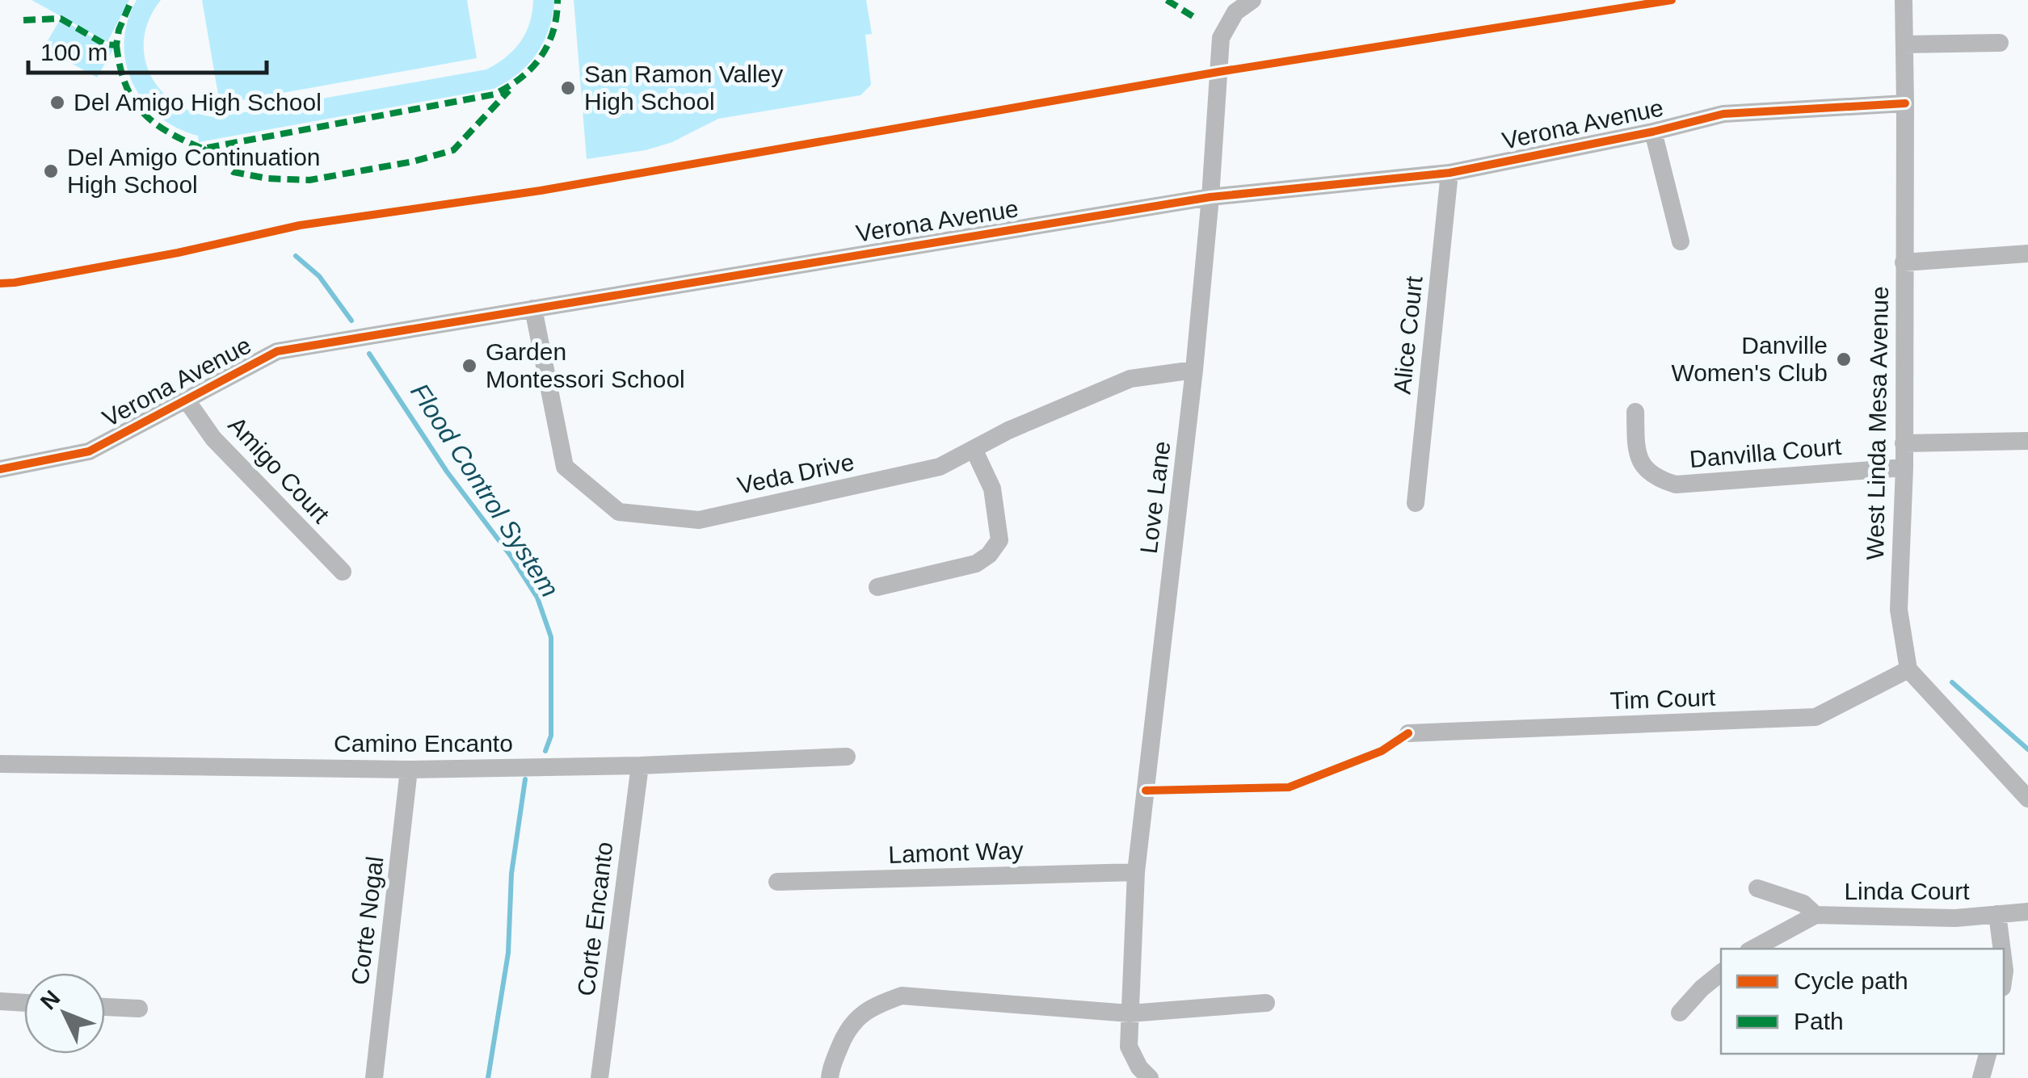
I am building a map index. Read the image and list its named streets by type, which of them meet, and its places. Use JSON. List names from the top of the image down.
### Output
{
  "streets": {
    "street": [
      "Verona Avenue",
      "Alice Court",
      "West Linda Mesa Avenue",
      "Danvilla Court",
      "Amigo Court",
      "Veda Drive",
      "Love Lane",
      "Tim Court",
      "Camino Encanto",
      "Lamont Way",
      "Linda Court",
      "Corte Encanto",
      "Corte Nogal"
    ]
  },
  "crossings": [
    ["Verona Avenue", "Alice Court"],
    ["Verona Avenue", "West Linda Mesa Avenue"],
    ["Verona Avenue", "Amigo Court"],
    ["Verona Avenue", "Veda Drive"],
    ["Verona Avenue", "Love Lane"],
    ["West Linda Mesa Avenue", "Danvilla Court"],
    ["West Linda Mesa Avenue", "Tim Court"],
    ["Veda Drive", "Love Lane"],
    ["Love Lane", "Lamont Way"],
    ["Camino Encanto", "Corte Encanto"],
    ["Camino Encanto", "Corte Nogal"]
  ],
  "water": ["Flood Control System"],
  "places": [
    "San Ramon Valley High School",
    "Del Amigo High School",
    "Del Amigo Continuation High School",
    "Danville Women's Club",
    "Garden Montessori School"
  ],
  "legend": ["Cycle path", "Path"],
  "scale_bar": "100 m",
  "north": "top left"
}
